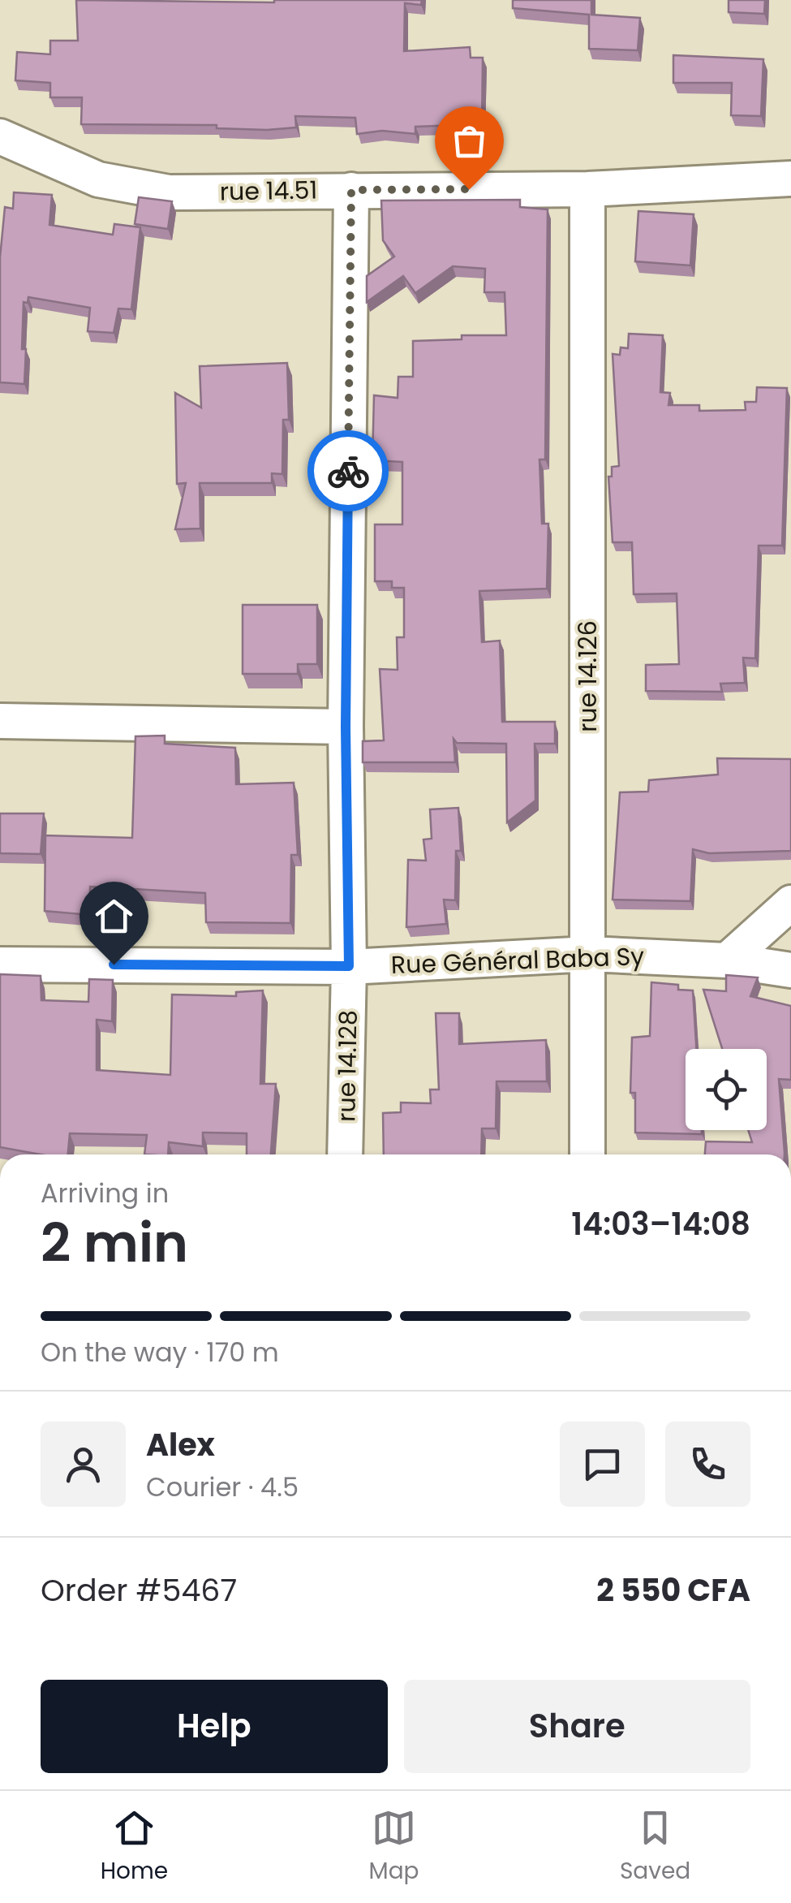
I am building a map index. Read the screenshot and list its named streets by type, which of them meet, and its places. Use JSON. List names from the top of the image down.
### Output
{
  "streets": {
    "street": [
      "rue 14.51",
      "rue 14.126",
      "Rue Général Baba Sy",
      "rue 14.128"
    ]
  },
  "crossings": [
    ["rue 14.51", "rue 14.126"],
    ["rue 14.51", "rue 14.128"],
    ["rue 14.126", "Rue Général Baba Sy"],
    ["Rue Général Baba Sy", "rue 14.128"]
  ],
  "page": {
    "heading": ["2 min", "Arriving in", "14:03–14:08"],
    "panel": [
      "Alex",
      "Courier · 4.5",
      "Order #5467",
      "2 550 CFA"
    ],
    "bar": "On the way · 170 m",
    "buttons": ["Help", "Share"],
    "tabs": ["Home", "Map", "Saved"]
  }
}
